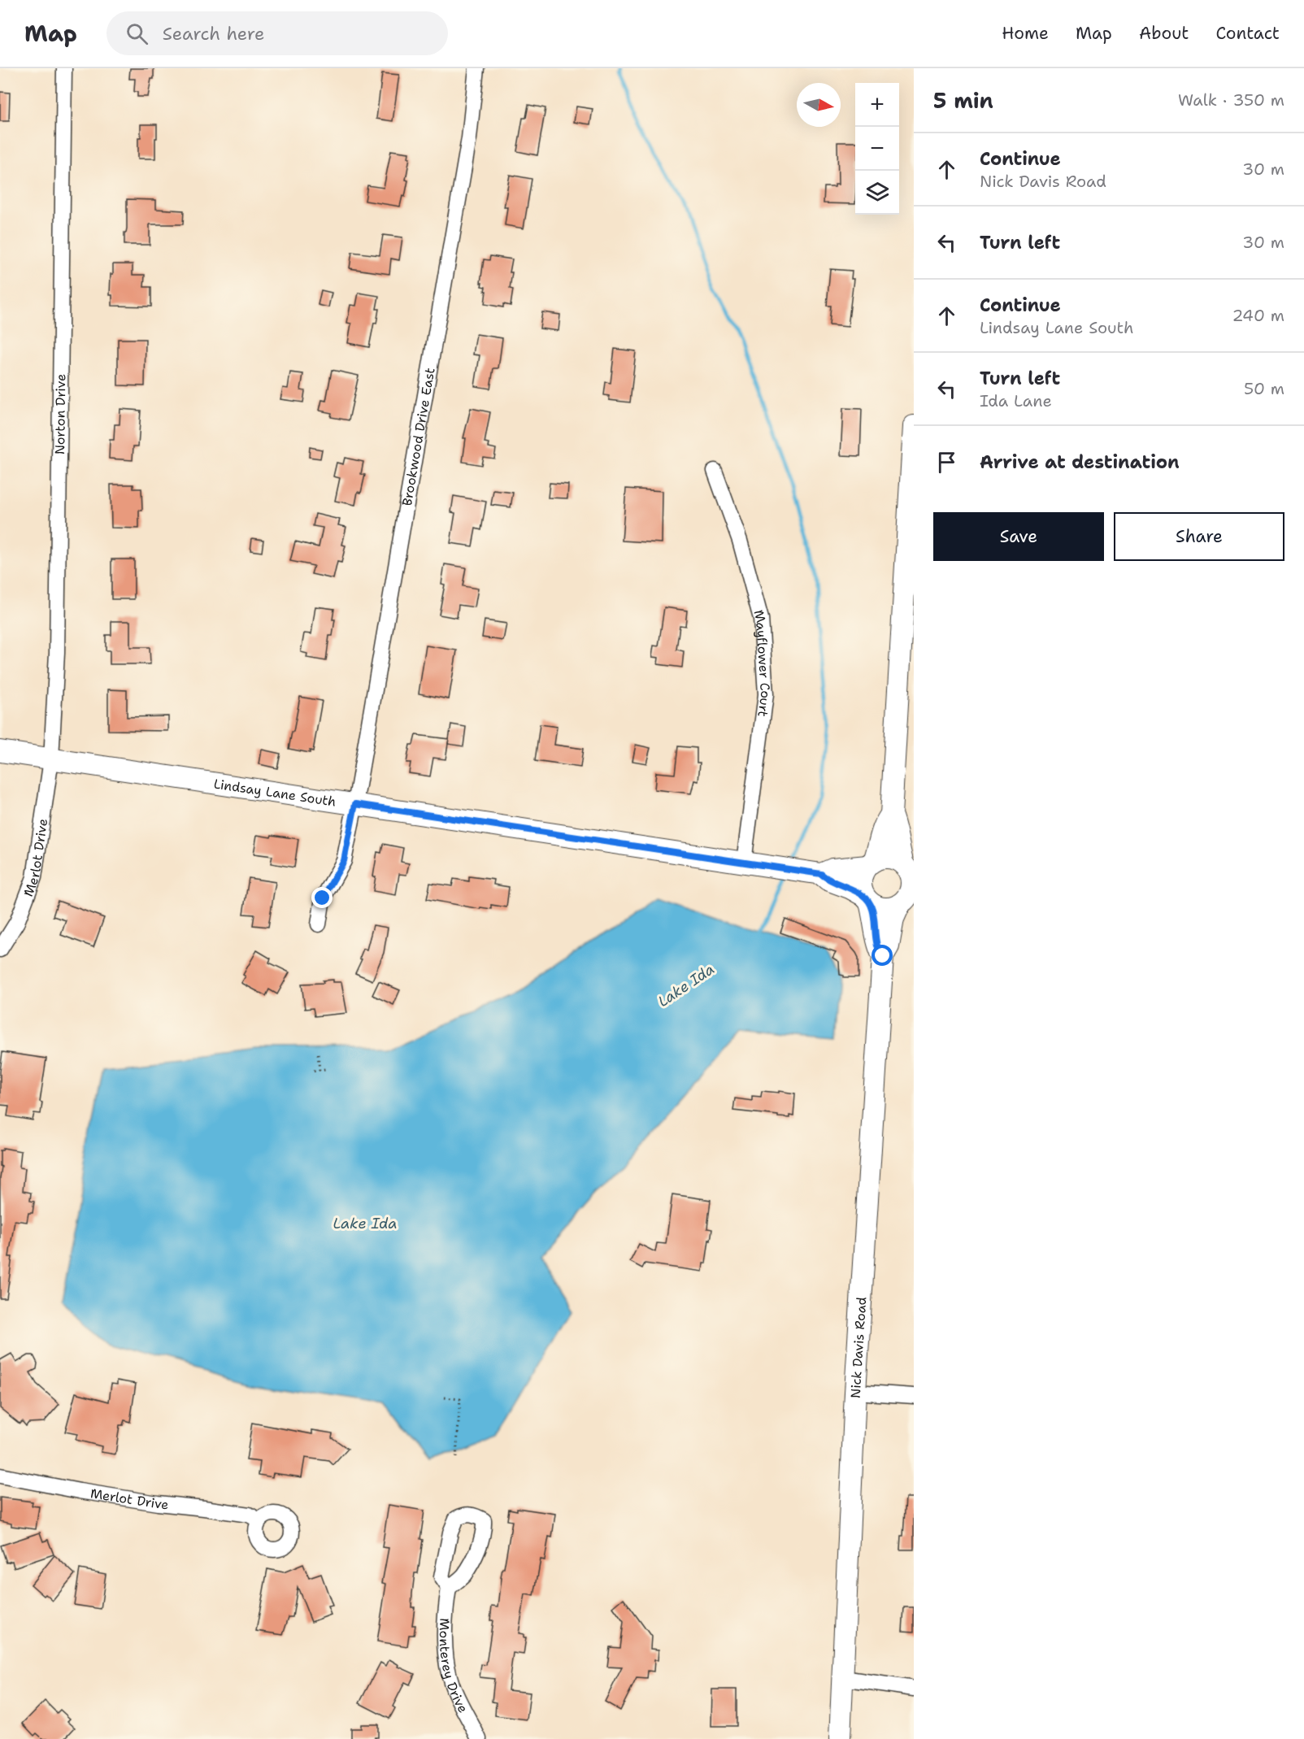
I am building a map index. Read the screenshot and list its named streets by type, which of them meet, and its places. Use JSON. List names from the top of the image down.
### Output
{
  "streets": {
    "street": [
      "Norton Drive",
      "Brookwood Drive East",
      "Mayflower Court",
      "Lindsay Lane South",
      "Merlot Drive",
      "Nick Davis Road",
      "Monterey Drive"
    ]
  },
  "crossings": [
    ["Norton Drive", "Lindsay Lane South"],
    ["Norton Drive", "Merlot Drive"],
    ["Brookwood Drive East", "Lindsay Lane South"],
    ["Mayflower Court", "Lindsay Lane South"],
    ["Lindsay Lane South", "Merlot Drive"],
    ["Lindsay Lane South", "Nick Davis Road"]
  ],
  "water": ["Lake Ida"],
  "north": "right",
  "page": {
    "header": "Map",
    "search": "Search here",
    "nav": [
      "Home",
      "Map",
      "About",
      "Contact"
    ],
    "heading": ["5 min", "Walk · 350 m"],
    "map_buttons": ["+", "−"],
    "list": [
      ["Continue", "Nick Davis Road", "30 m"],
      ["Turn left", "30 m"],
      ["Continue", "Lindsay Lane South", "240 m"],
      ["Turn left", "Ida Lane", "50 m"],
      "Arrive at destination"
    ],
    "buttons": ["Save", "Share"]
  }
}
